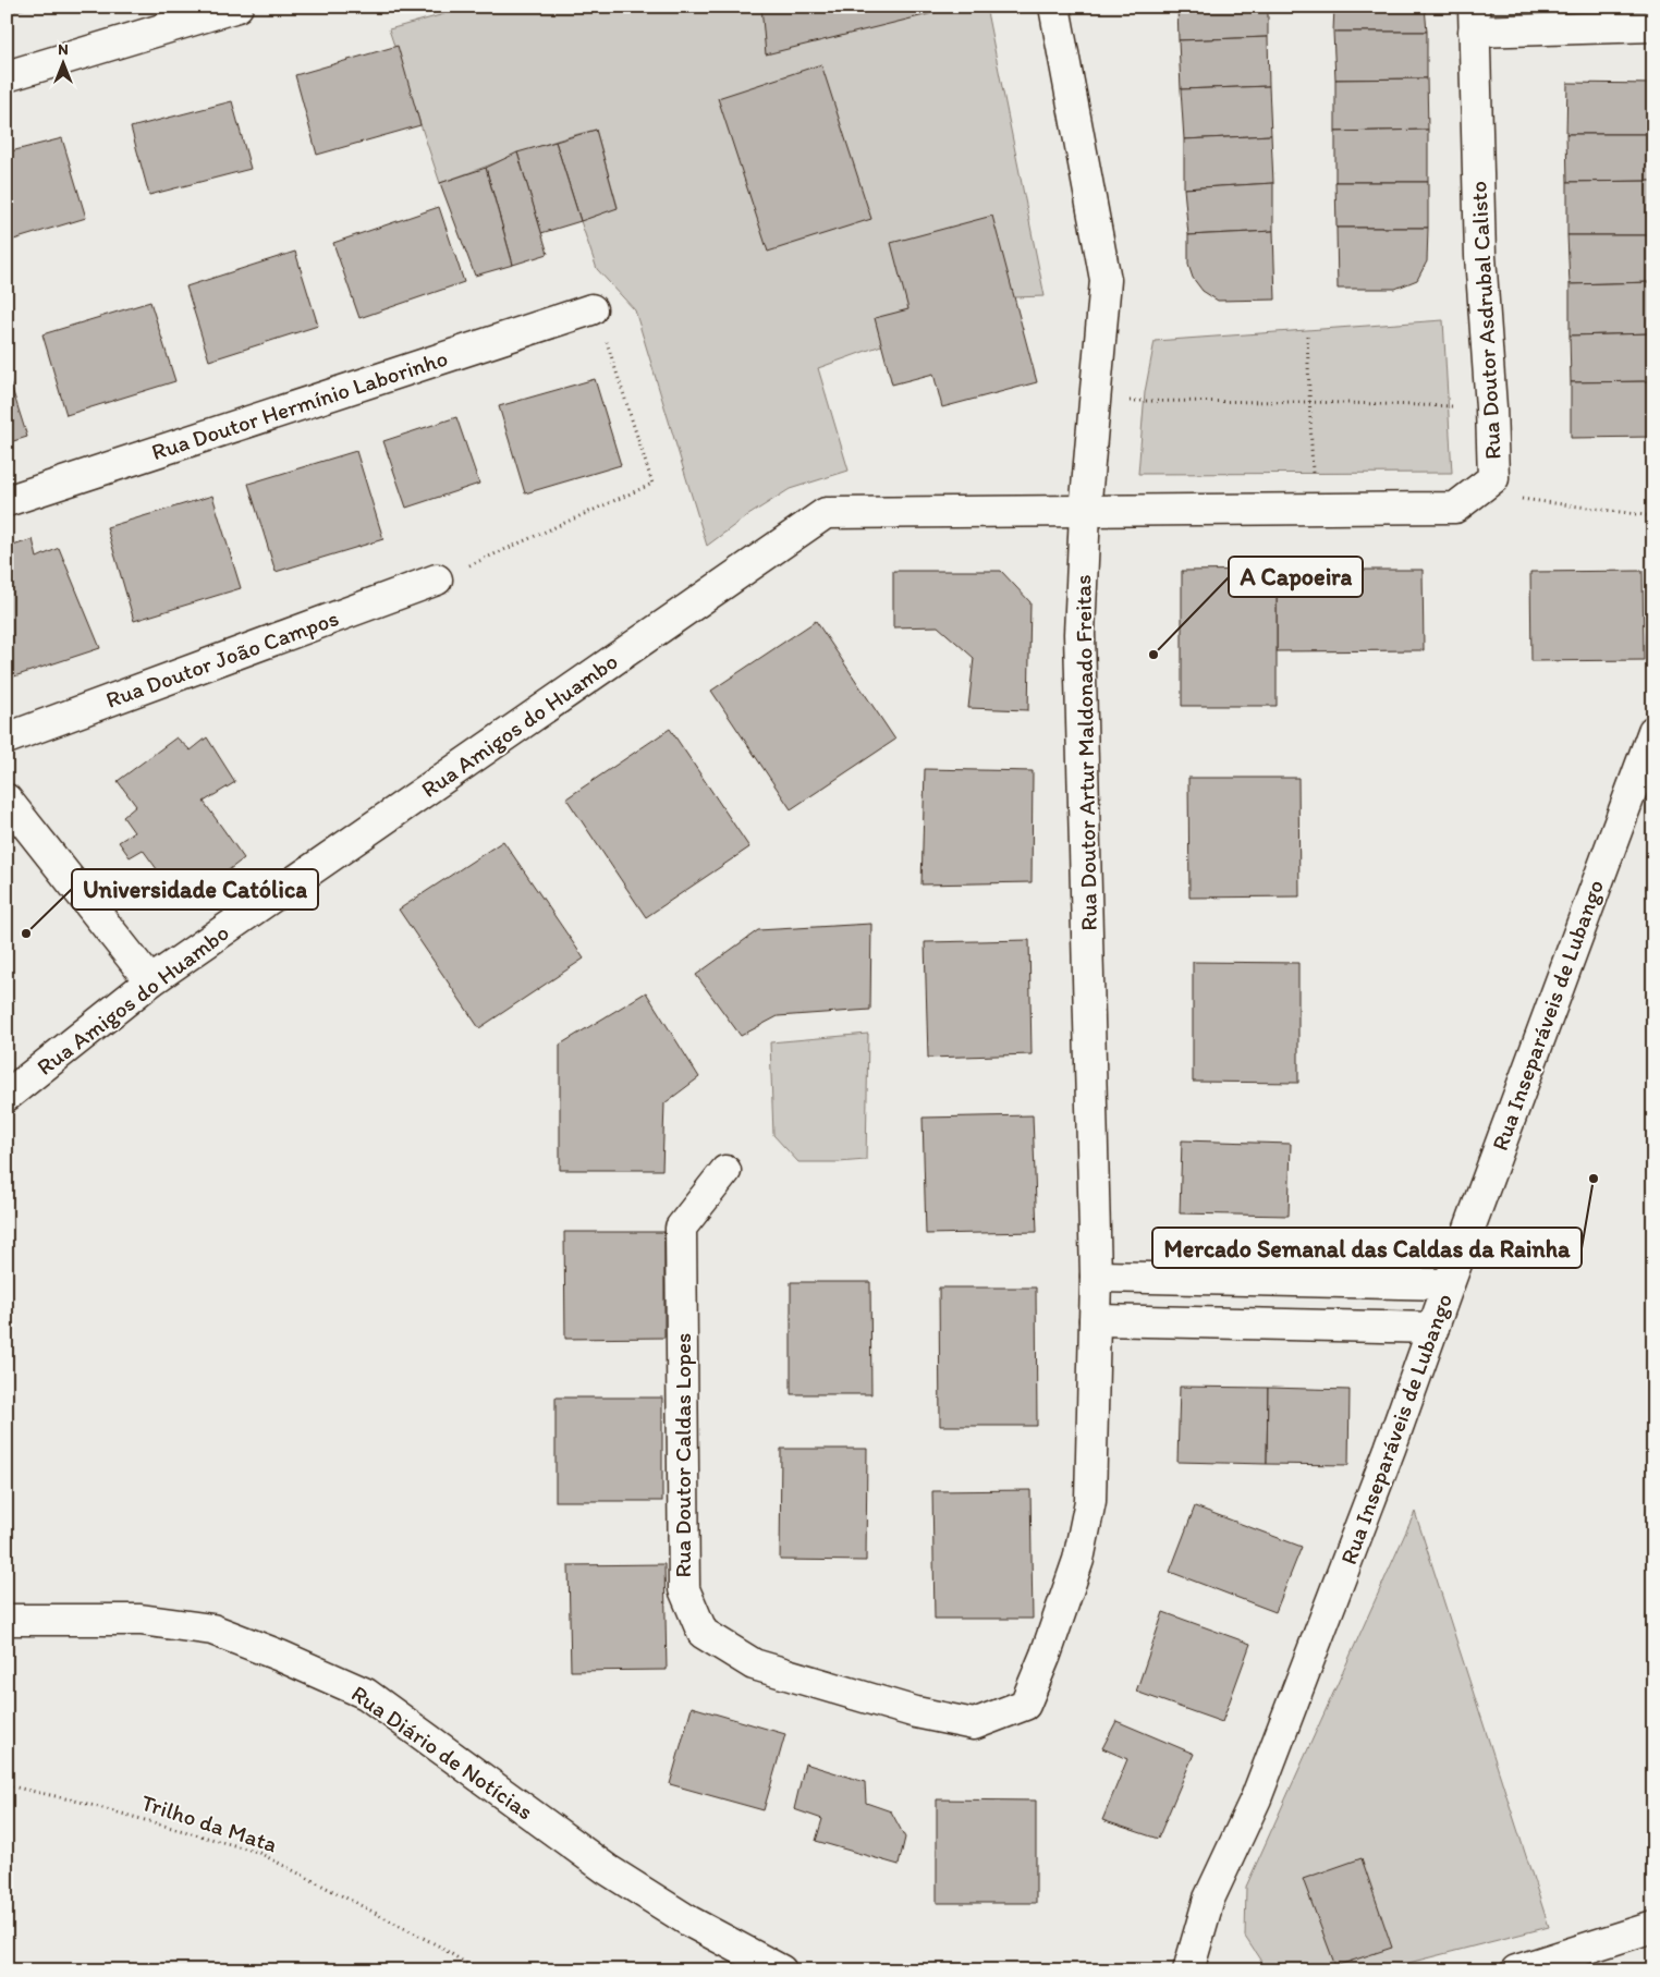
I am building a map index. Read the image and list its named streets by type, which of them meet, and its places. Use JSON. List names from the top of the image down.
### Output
{
  "streets": {
    "street": [
      "Rua Doutor Asdrubal Calisto",
      "Rua Doutor Hermínio Laborinho",
      "Rua Doutor João Campos",
      "Rua Amigos do Huambo",
      "Rua Doutor Artur Maldonado Freitas",
      "Rua Inseparáveis de Lubango",
      "Rua Doutor Caldas Lopes",
      "Rua Diário de Notícias"
    ],
    "path": ["Trilho da Mata"]
  },
  "crossings": [
    ["Rua Doutor Asdrubal Calisto", "Rua Amigos do Huambo"],
    ["Rua Doutor Asdrubal Calisto", "Rua Doutor Artur Maldonado Freitas"],
    ["Rua Amigos do Huambo", "Rua Doutor Artur Maldonado Freitas"],
    ["Rua Doutor Artur Maldonado Freitas", "Rua Doutor Caldas Lopes"]
  ],
  "places": ["A Capoeira", "Universidade Católica", "Mercado Semanal das Caldas da Rainha"],
  "north": "top"
}
